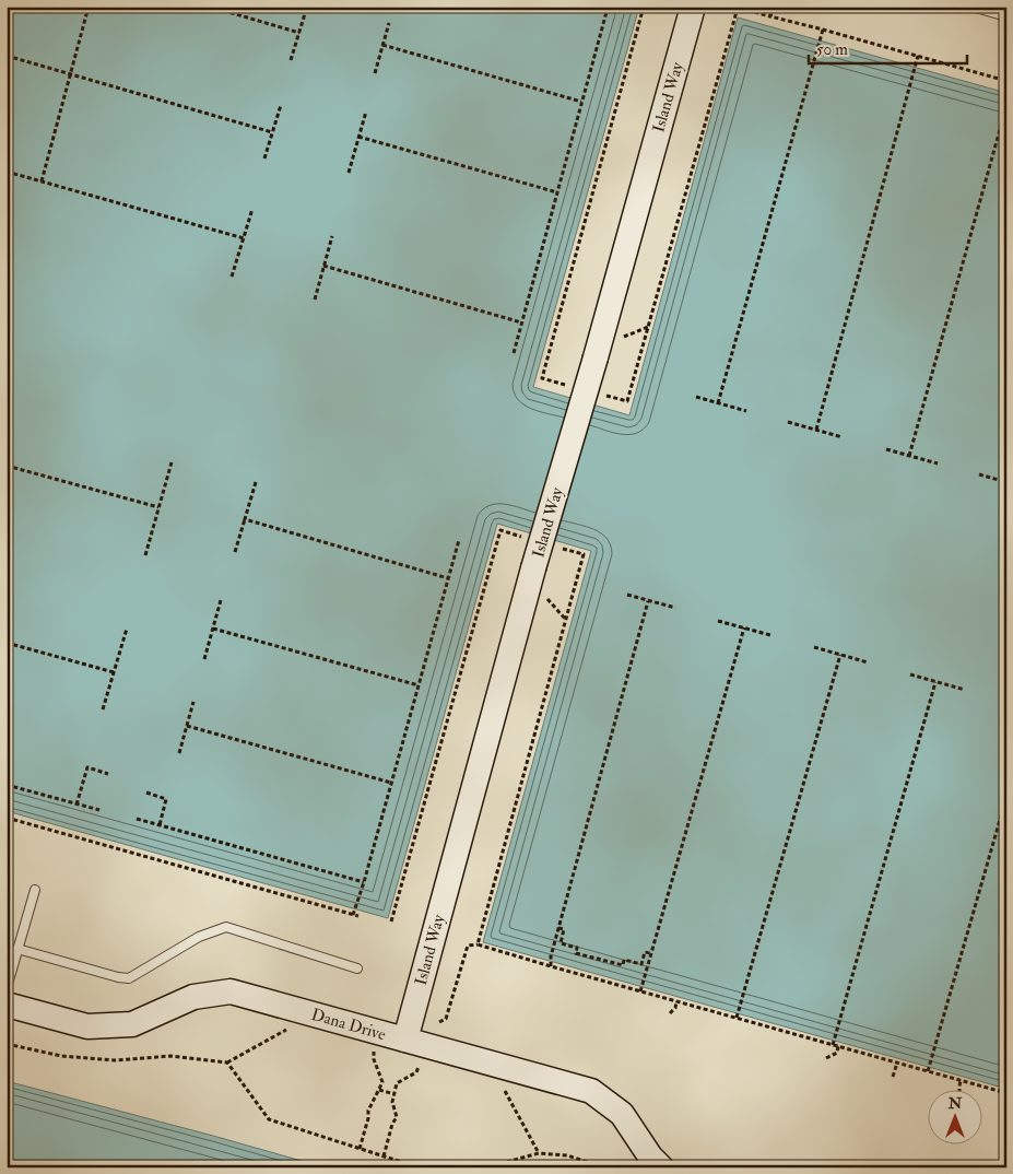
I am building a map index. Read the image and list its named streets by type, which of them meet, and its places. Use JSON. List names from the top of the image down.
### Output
{
  "streets": {
    "street": ["Island Way", "Dana Drive"]
  },
  "crossings": [
    ["Island Way", "Dana Drive"]
  ],
  "scale_bar": "50 m",
  "north": "top"
}
